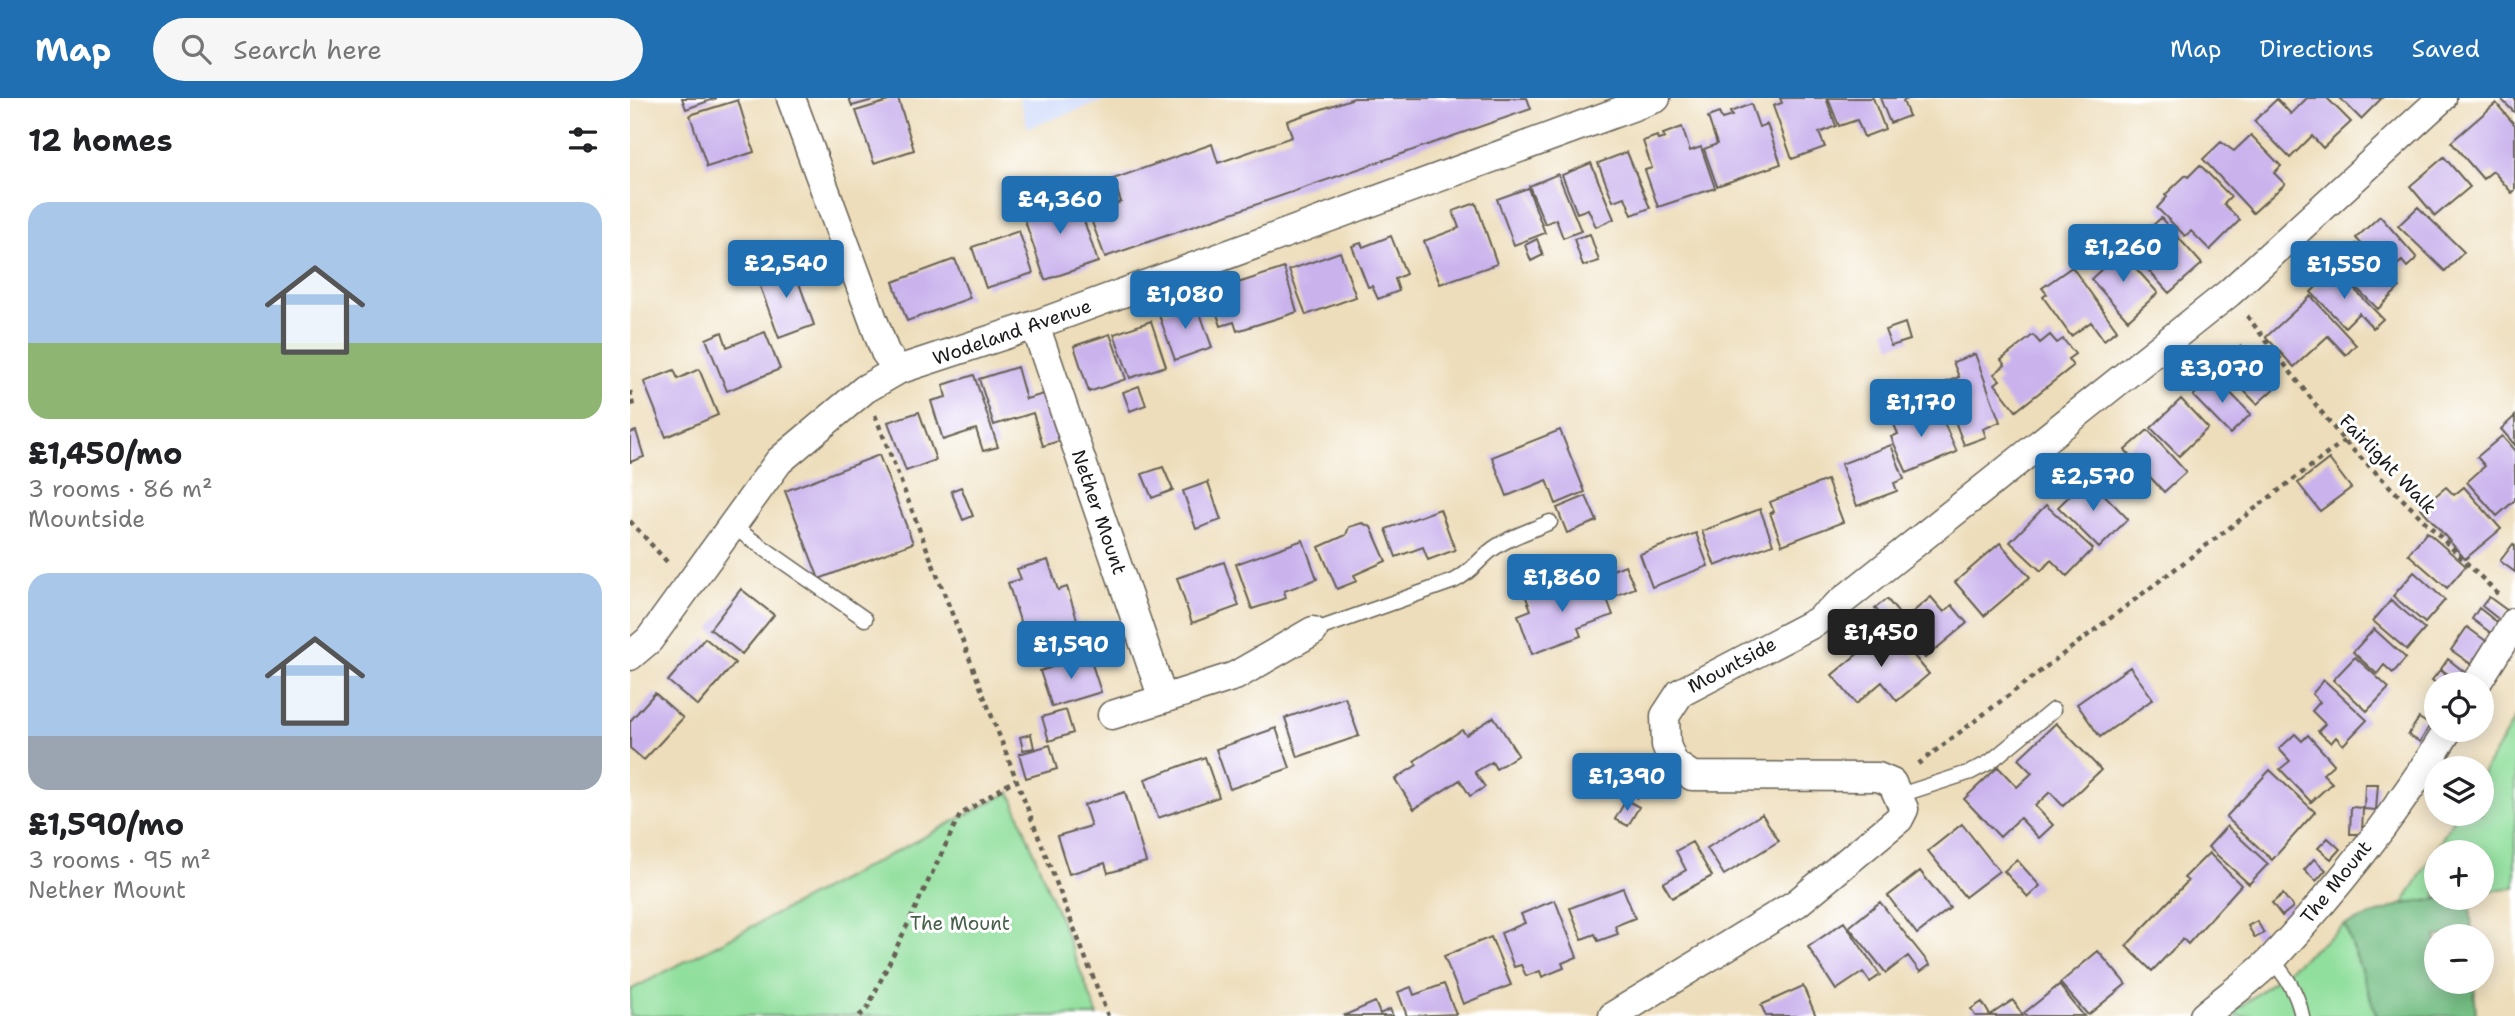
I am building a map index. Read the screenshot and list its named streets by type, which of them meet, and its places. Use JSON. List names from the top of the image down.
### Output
{
  "streets": {
    "street": [
      "Wodeland Avenue",
      "Nether Mount",
      "Mountside",
      "The Mount"
    ],
    "path": ["Fairlight Walk"]
  },
  "crossings": [
    ["Wodeland Avenue", "Nether Mount"],
    ["Fairlight Walk", "Mountside"]
  ],
  "parks": ["The Mount"],
  "page": {
    "header": "Map",
    "search": "Search here",
    "nav": ["Map", "Directions", "Saved"],
    "heading": "12 homes",
    "price": [
      "£4,360",
      "£1,260",
      "£2,540",
      "£1,550",
      "£1,080",
      "£3,070",
      "£1,170",
      "£2,570",
      "£1,860",
      "£1,450",
      "£1,590",
      "£1,390"
    ],
    "list": [
      {
        "name": "£1,450/mo",
        "note": "3 rooms · 86 m² · Mountside"
      },
      {
        "name": "£1,590/mo",
        "note": "3 rooms · 95 m² · Nether Mount"
      }
    ],
    "map_buttons": ["+", "−"]
  }
}
